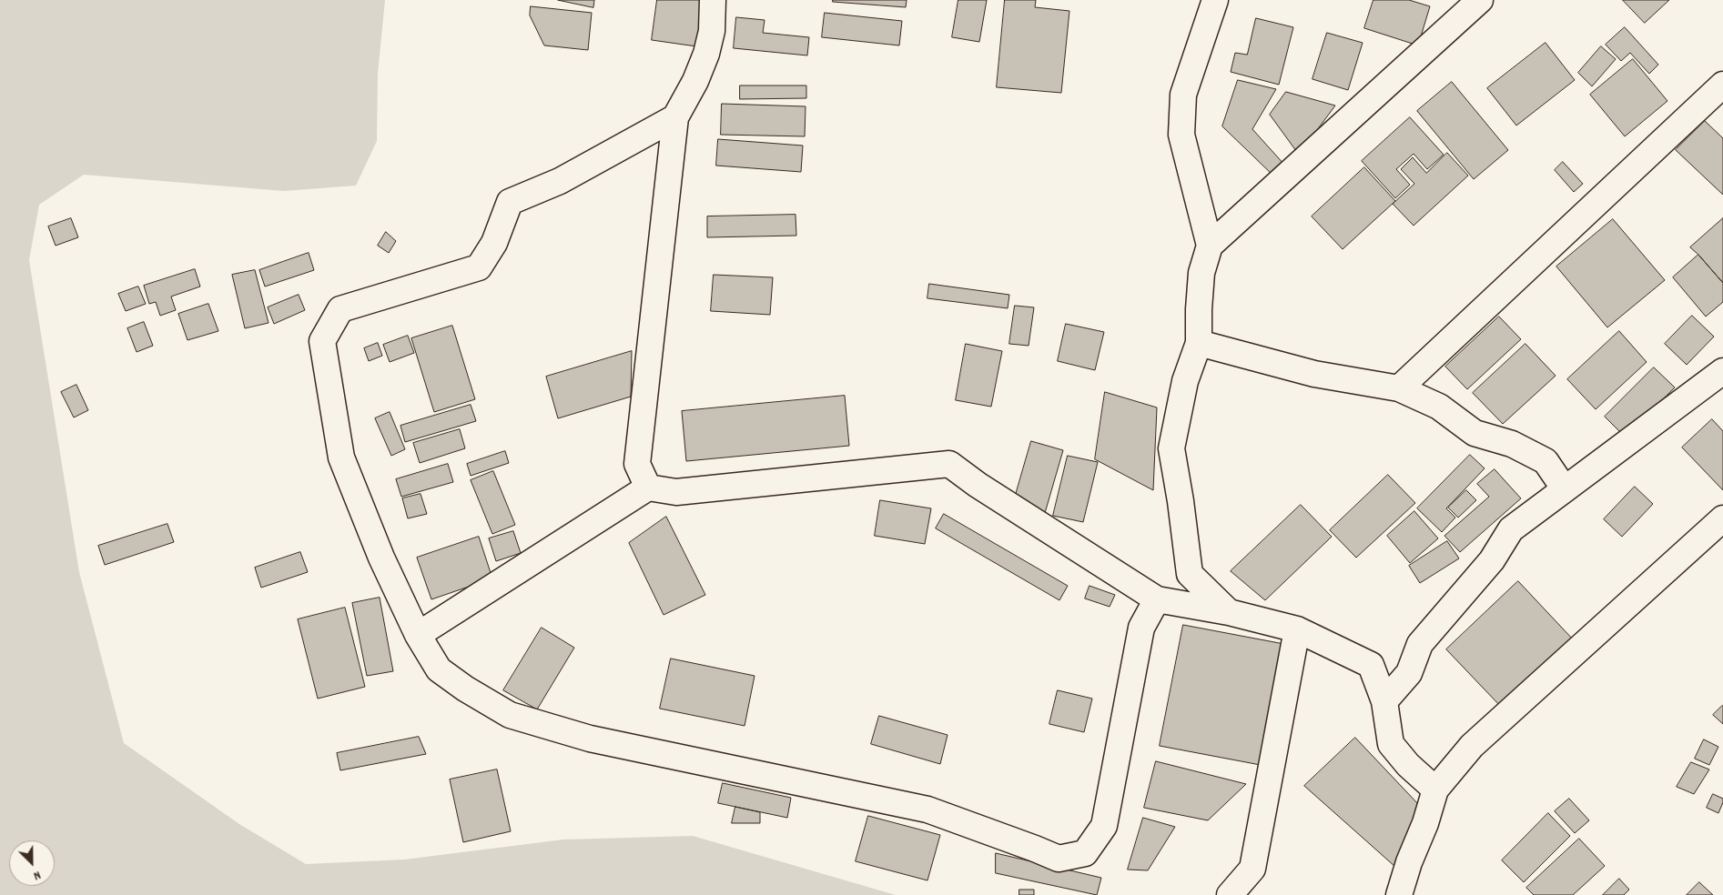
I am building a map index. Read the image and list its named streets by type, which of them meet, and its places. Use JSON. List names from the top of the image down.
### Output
{
  "north": "bottom right"
}
